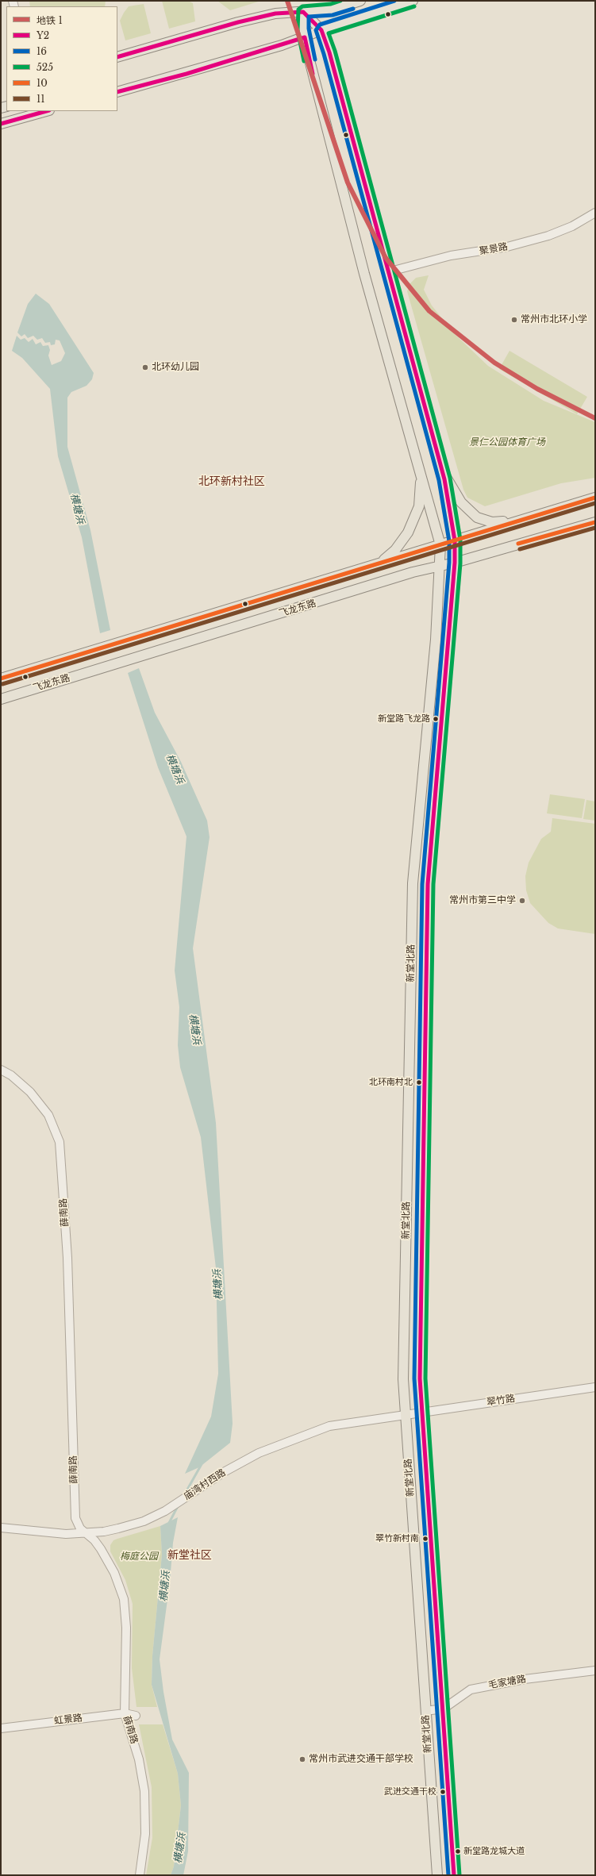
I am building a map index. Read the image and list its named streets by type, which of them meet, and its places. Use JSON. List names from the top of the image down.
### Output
{
  "streets": {
    "main road": ["飞龙东路", "新堂北路"],
    "street": [
      "聚景路",
      "薛南路",
      "翠竹路",
      "庙湾村西路",
      "毛家塘路",
      "虹景路"
    ]
  },
  "crossings": [
    ["飞龙东路", "新堂北路"],
    ["新堂北路", "翠竹路"],
    ["新堂北路", "庙湾村西路"],
    ["新堂北路", "毛家塘路"],
    ["薛南路", "庙湾村西路"],
    ["薛南路", "虹景路"],
    ["翠竹路", "庙湾村西路"]
  ],
  "districts": ["北环新村社区", "新堂社区"],
  "water": ["横塘浜"],
  "parks": ["景仁公园体育广场", "梅庭公园"],
  "places": [
    "常州市北环小学",
    "北环幼儿园",
    "新堂路飞龙路",
    "常州市第三中学",
    "北环南村北",
    "翠竹新村南",
    "常州市武进交通干部学校",
    "武进交通干校",
    "新堂路龙城大道"
  ],
  "lines": [
    "metro line 1",
    "transit line 16",
    "transit line 525",
    "transit line Y2",
    "transit line 10",
    "transit line 11"
  ],
  "legend": [
    "地铁 1",
    "Y2",
    "16",
    "525",
    "10",
    "11"
  ]
}
